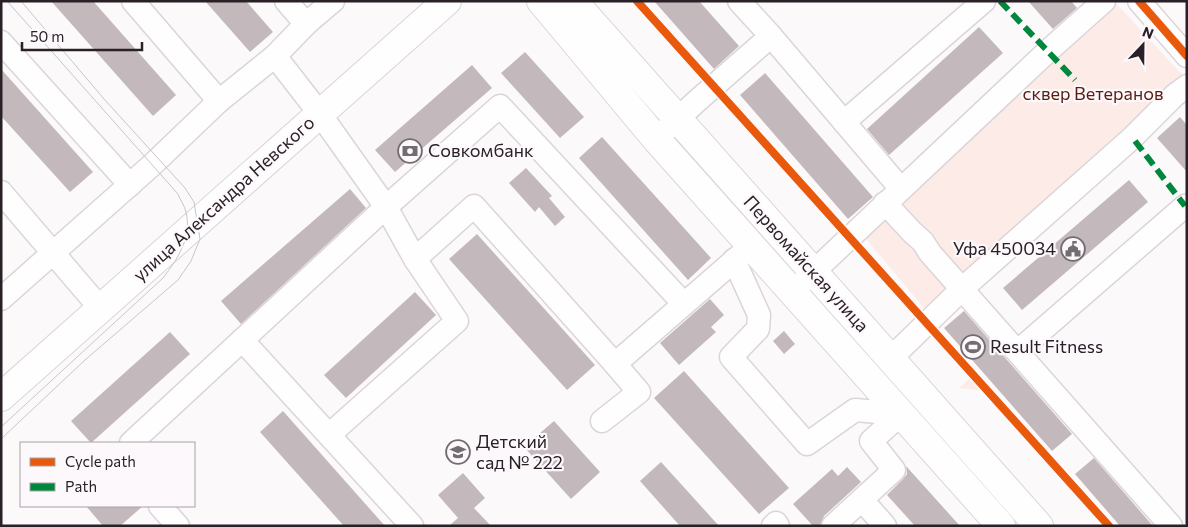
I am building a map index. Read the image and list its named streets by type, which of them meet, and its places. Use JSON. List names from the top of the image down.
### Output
{
  "streets": {
    "main road": ["улица Александра Невского", "Первомайская улица"]
  },
  "parks": ["сквер Ветеранов"],
  "places": {
    "bank": ["Совкомбанк"],
    "public building": ["Уфа 450034"],
    "sports": ["Result Fitness"],
    "school or university": ["Детский сад № 222"]
  },
  "legend": ["Cycle path", "Path"],
  "scale_bar": "50 m",
  "north": "top"
}
